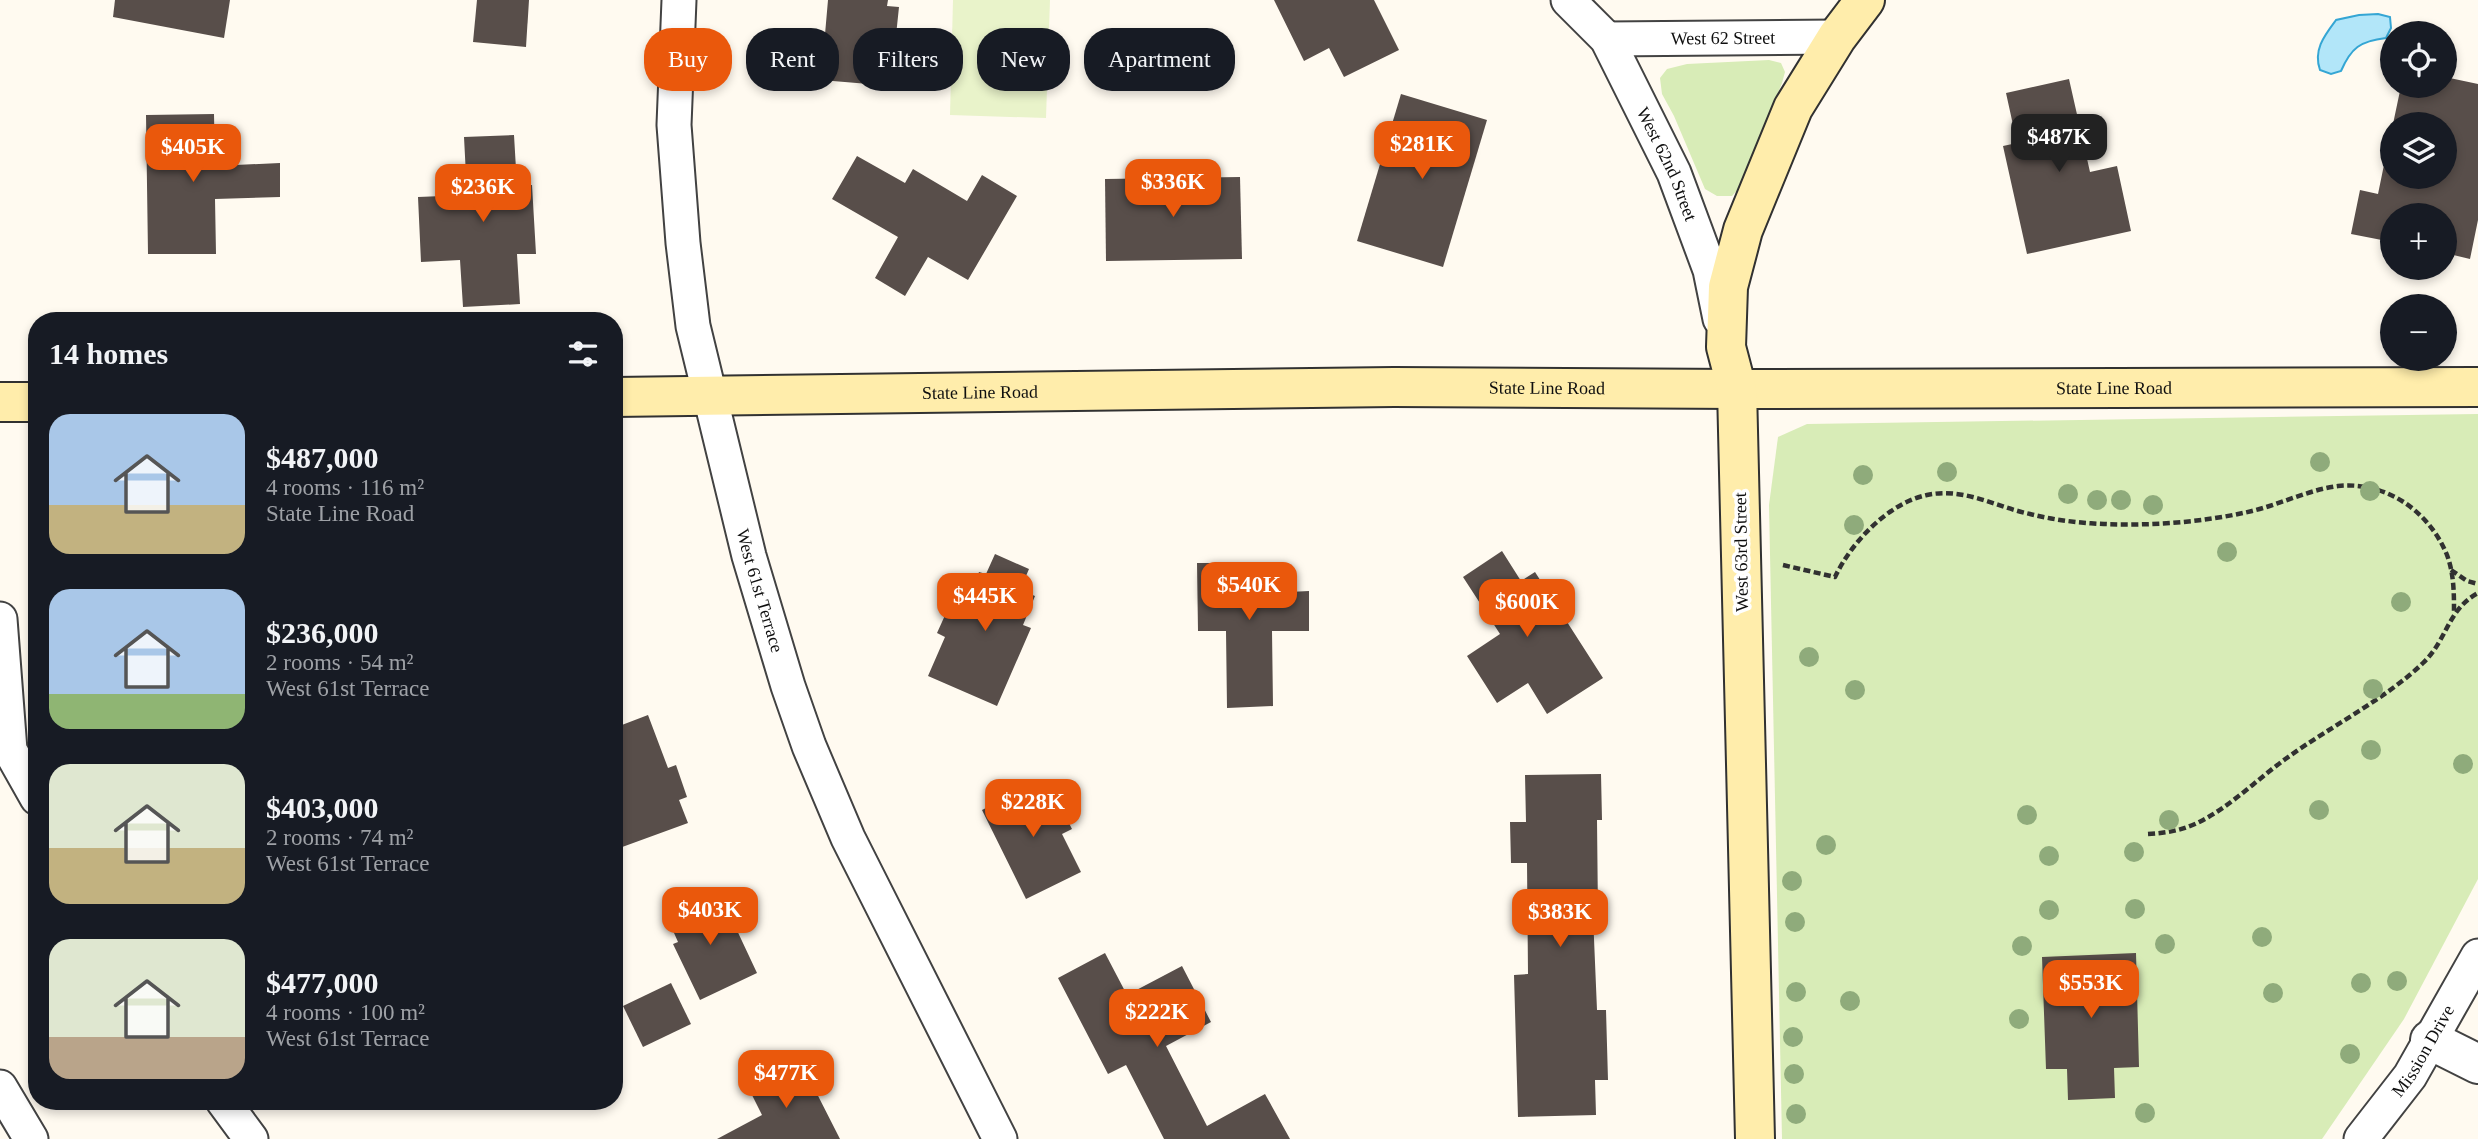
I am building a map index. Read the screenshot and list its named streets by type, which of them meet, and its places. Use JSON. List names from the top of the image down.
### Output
{
  "streets": {
    "main road": ["State Line Road", "West 63rd Street"],
    "street": [
      "West 62 Street",
      "West 62nd Street",
      "West 61st Terrace",
      "Mission Drive"
    ]
  },
  "crossings": [
    ["West 62 Street", "West 62nd Street"],
    ["West 62 Street", "West 63rd Street"],
    ["West 62nd Street", "West 63rd Street"],
    ["State Line Road", "West 63rd Street"],
    ["State Line Road", "West 61st Terrace"]
  ],
  "page": {
    "map_buttons": ["+", "−"],
    "chip": [
      "Buy",
      "Rent",
      "Filters",
      "New",
      "Apartment"
    ],
    "price": [
      "$487K",
      "$281K",
      "$405K",
      "$336K",
      "$236K",
      "$540K",
      "$445K",
      "$600K",
      "$228K",
      "$403K",
      "$383K",
      "$553K",
      "$222K",
      "$477K"
    ],
    "heading": "14 homes",
    "list": [
      {
        "name": "$487,000",
        "note": "4 rooms · 116 m² · State Line Road"
      },
      {
        "name": "$236,000",
        "note": "2 rooms · 54 m² · West 61st Terrace"
      },
      {
        "name": "$403,000",
        "note": "2 rooms · 74 m² · West 61st Terrace"
      },
      {
        "name": "$477,000",
        "note": "4 rooms · 100 m² · West 61st Terrace"
      }
    ]
  }
}
